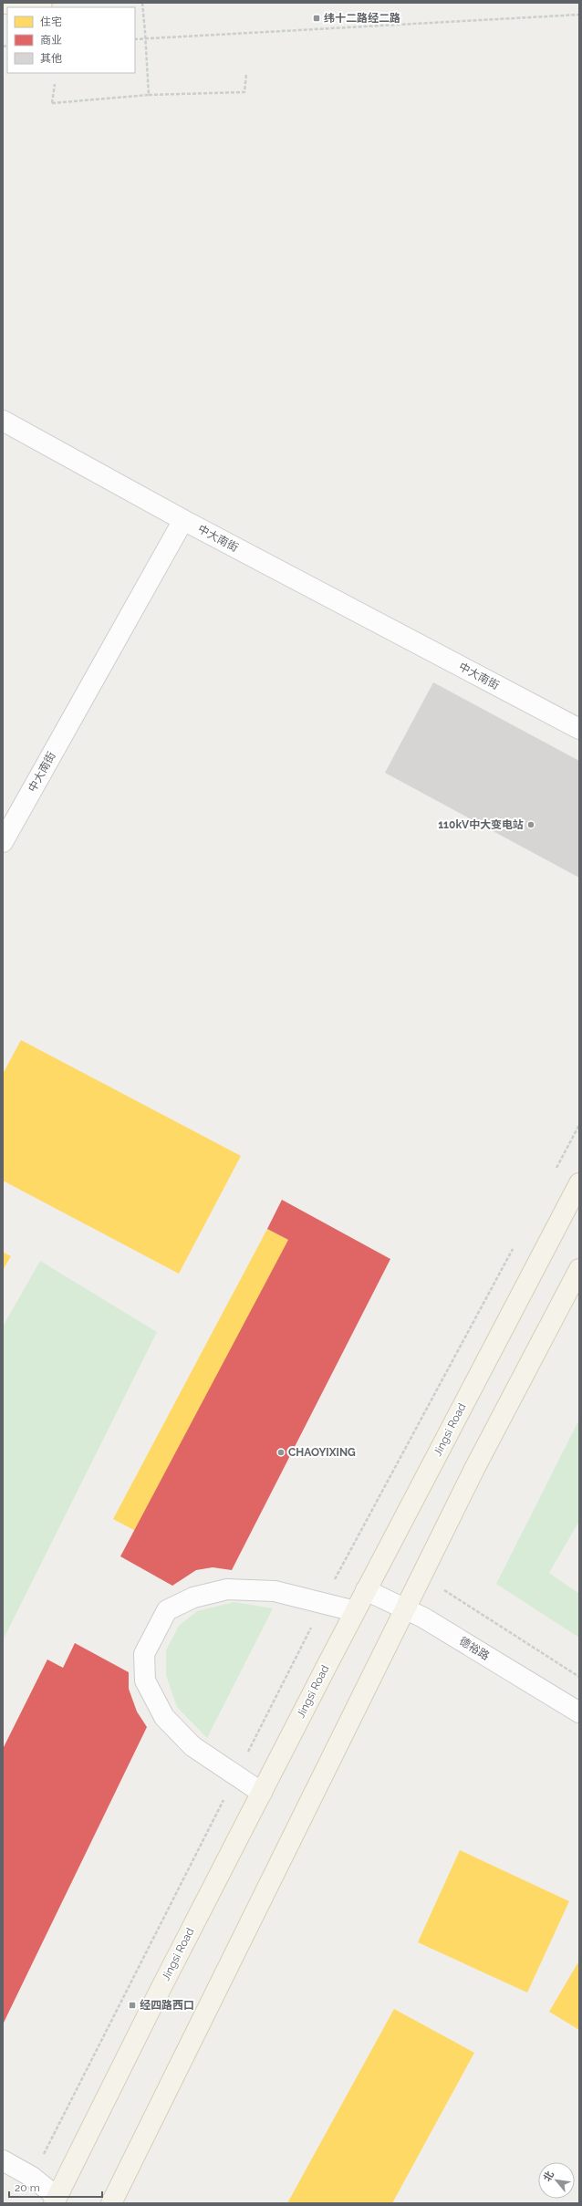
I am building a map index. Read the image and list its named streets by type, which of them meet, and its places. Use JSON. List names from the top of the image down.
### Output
{
  "streets": {
    "main road": ["Jingsi Road"],
    "street": ["中大南街", "德裕路"]
  },
  "crossings": [
    ["Jingsi Road", "德裕路"]
  ],
  "places": {
    "transit": ["纬十二路经二路", "经四路西口"],
    "other": ["110kV中大变电站", "CHAOYIXING"]
  },
  "legend": ["住宅", "商业", "其他"],
  "scale_bar": "20 m",
  "north": "top left"
}
